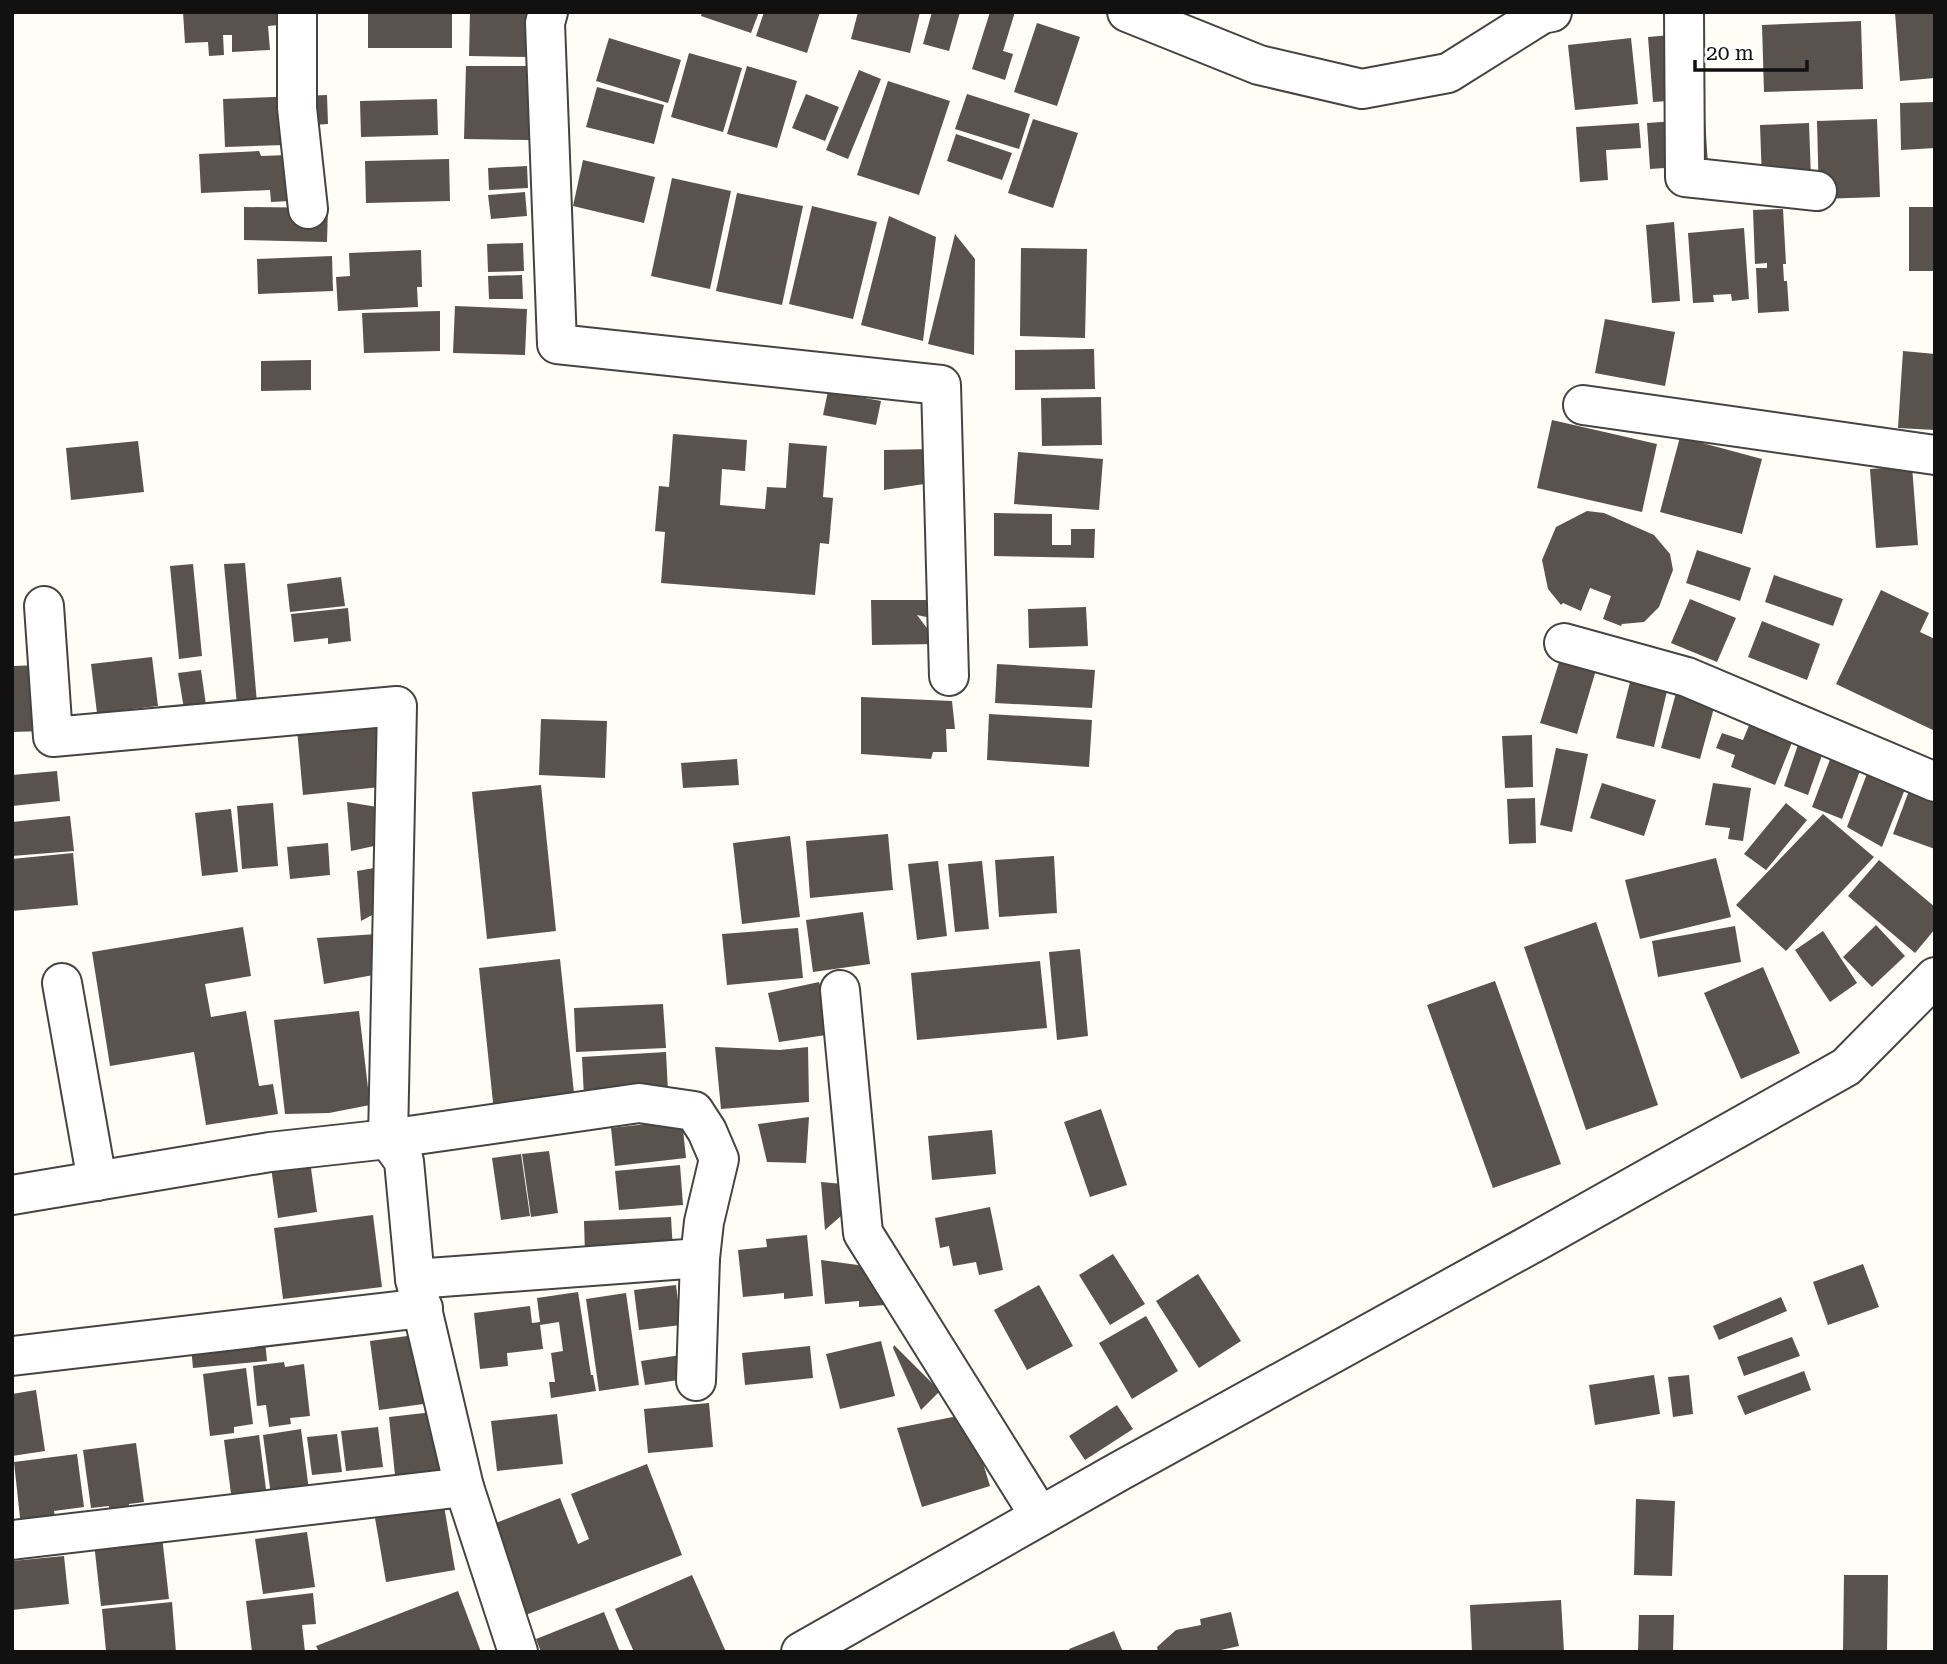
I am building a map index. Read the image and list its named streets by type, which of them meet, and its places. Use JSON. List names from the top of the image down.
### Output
{
  "scale_bar": "20 m"
}
